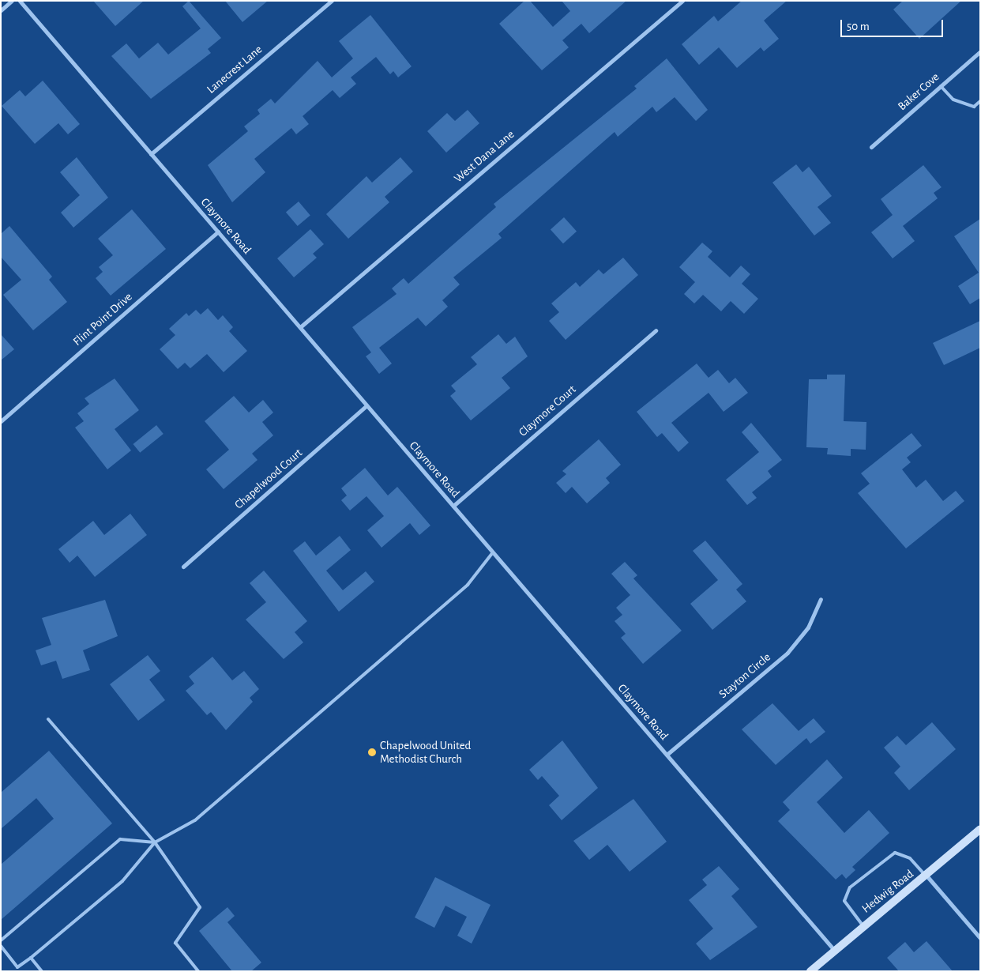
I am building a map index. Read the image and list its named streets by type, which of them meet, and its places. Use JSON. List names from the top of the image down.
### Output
{
  "streets": {
    "street": [
      "Lanecrest Lane",
      "Baker Cove",
      "West Dana Lane",
      "Claymore Road",
      "Flint Point Drive",
      "Claymore Court",
      "Chapelwood Court",
      "Stayton Circle",
      "Hedwig Road"
    ]
  },
  "crossings": [
    ["Lanecrest Lane", "Claymore Road"],
    ["West Dana Lane", "Claymore Road"],
    ["Claymore Road", "Flint Point Drive"],
    ["Claymore Road", "Claymore Court"],
    ["Claymore Road", "Chapelwood Court"],
    ["Claymore Road", "Stayton Circle"],
    ["Claymore Road", "Hedwig Road"]
  ],
  "places": ["Chapelwood United Methodist Church"],
  "scale_bar": "50 m"
}
